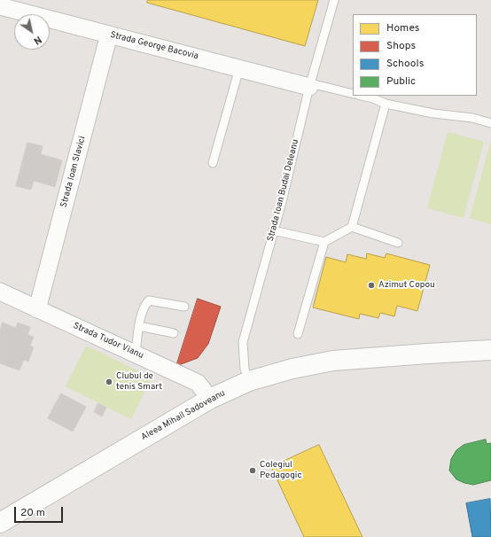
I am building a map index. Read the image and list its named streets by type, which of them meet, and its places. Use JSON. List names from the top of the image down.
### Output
{
  "streets": {
    "main road": ["Aleea Mihail Sadoveanu"],
    "street": ["Strada George Bacovia", "Strada Ioan Slavici", "Strada Tudor Vianu"],
    "lane": ["Strada Ioan Budai Deleanu"]
  },
  "crossings": [
    ["Strada George Bacovia", "Strada Ioan Slavici"],
    ["Strada George Bacovia", "Strada Ioan Budai Deleanu"],
    ["Strada Ioan Slavici", "Strada Tudor Vianu"],
    ["Strada Ioan Budai Deleanu", "Aleea Mihail Sadoveanu"],
    ["Strada Tudor Vianu", "Aleea Mihail Sadoveanu"]
  ],
  "places": ["Azimut Copou", "Clubul de tenis Smart", "Colegiul Pedagogic"],
  "legend": [
    "Homes",
    "Shops",
    "Schools",
    "Public"
  ],
  "scale_bar": "20 m",
  "north": "bottom right"
}
